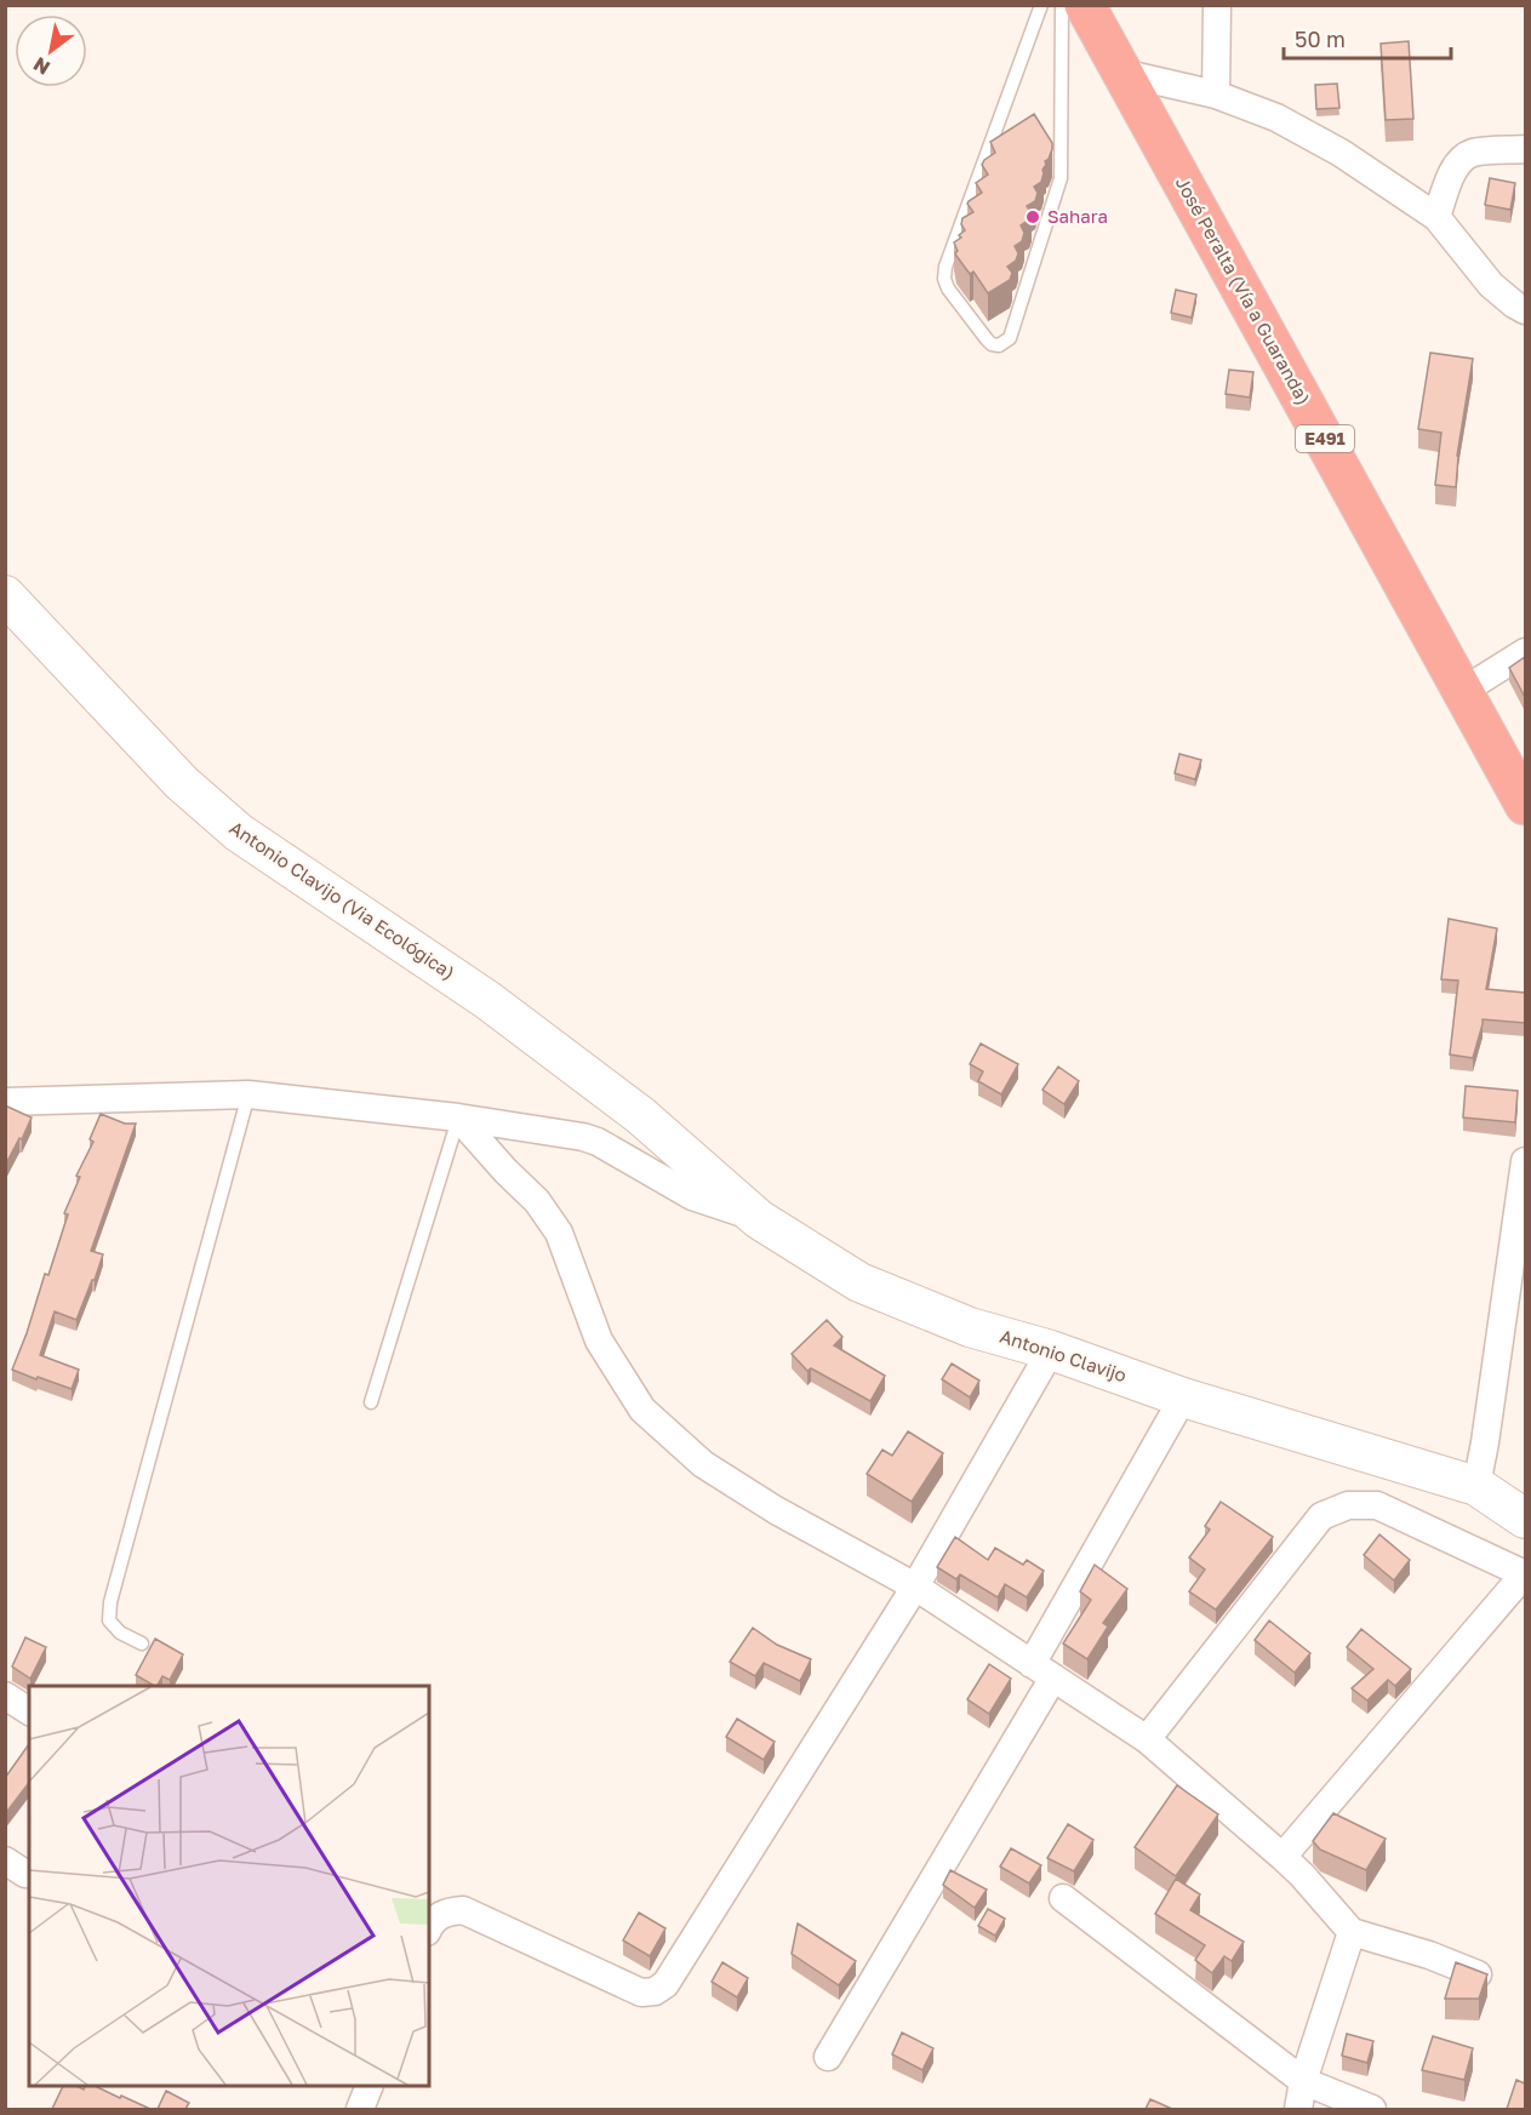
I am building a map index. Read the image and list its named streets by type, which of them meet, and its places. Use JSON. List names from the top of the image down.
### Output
{
  "streets": {
    "highway": ["José Peralta (Vía a Guaranda)", "E491"],
    "main road": ["Antonio Clavijo (Via Ecológica)", "Antonio Clavijo"]
  },
  "crossings": [
    ["Antonio Clavijo (Via Ecológica)", "Antonio Clavijo"]
  ],
  "places": ["Sahara"],
  "scale_bar": "50 m",
  "north": "bottom left"
}
